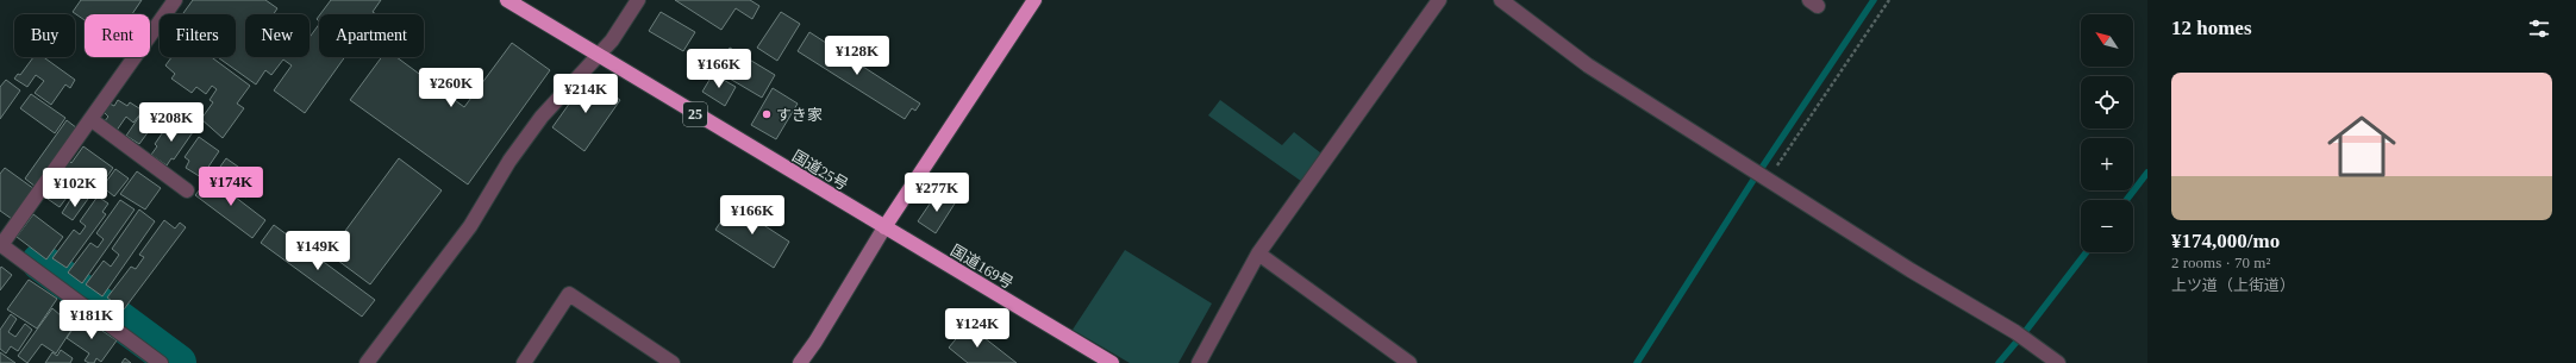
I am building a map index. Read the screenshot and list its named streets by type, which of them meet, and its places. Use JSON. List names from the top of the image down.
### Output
{
  "streets": {
    "highway": ["25", "国道25号", "国道169号"]
  },
  "crossings": [
    ["国道25号", "国道169号"]
  ],
  "places": ["すき家"],
  "north": "top left",
  "page": {
    "heading": "12 homes",
    "map_buttons": ["+", "−"],
    "chip": [
      "Buy",
      "Rent",
      "Filters",
      "New",
      "Apartment"
    ],
    "price": [
      "¥128K",
      "¥166K",
      "¥260K",
      "¥214K",
      "¥208K",
      "¥174K",
      "¥102K",
      "¥277K",
      "¥166K",
      "¥149K",
      "¥181K",
      "¥124K"
    ],
    "list": [
      {
        "name": "¥174,000/mo",
        "note": "2 rooms · 70 m² · 上ツ道（上街道）"
      }
    ]
  }
}
